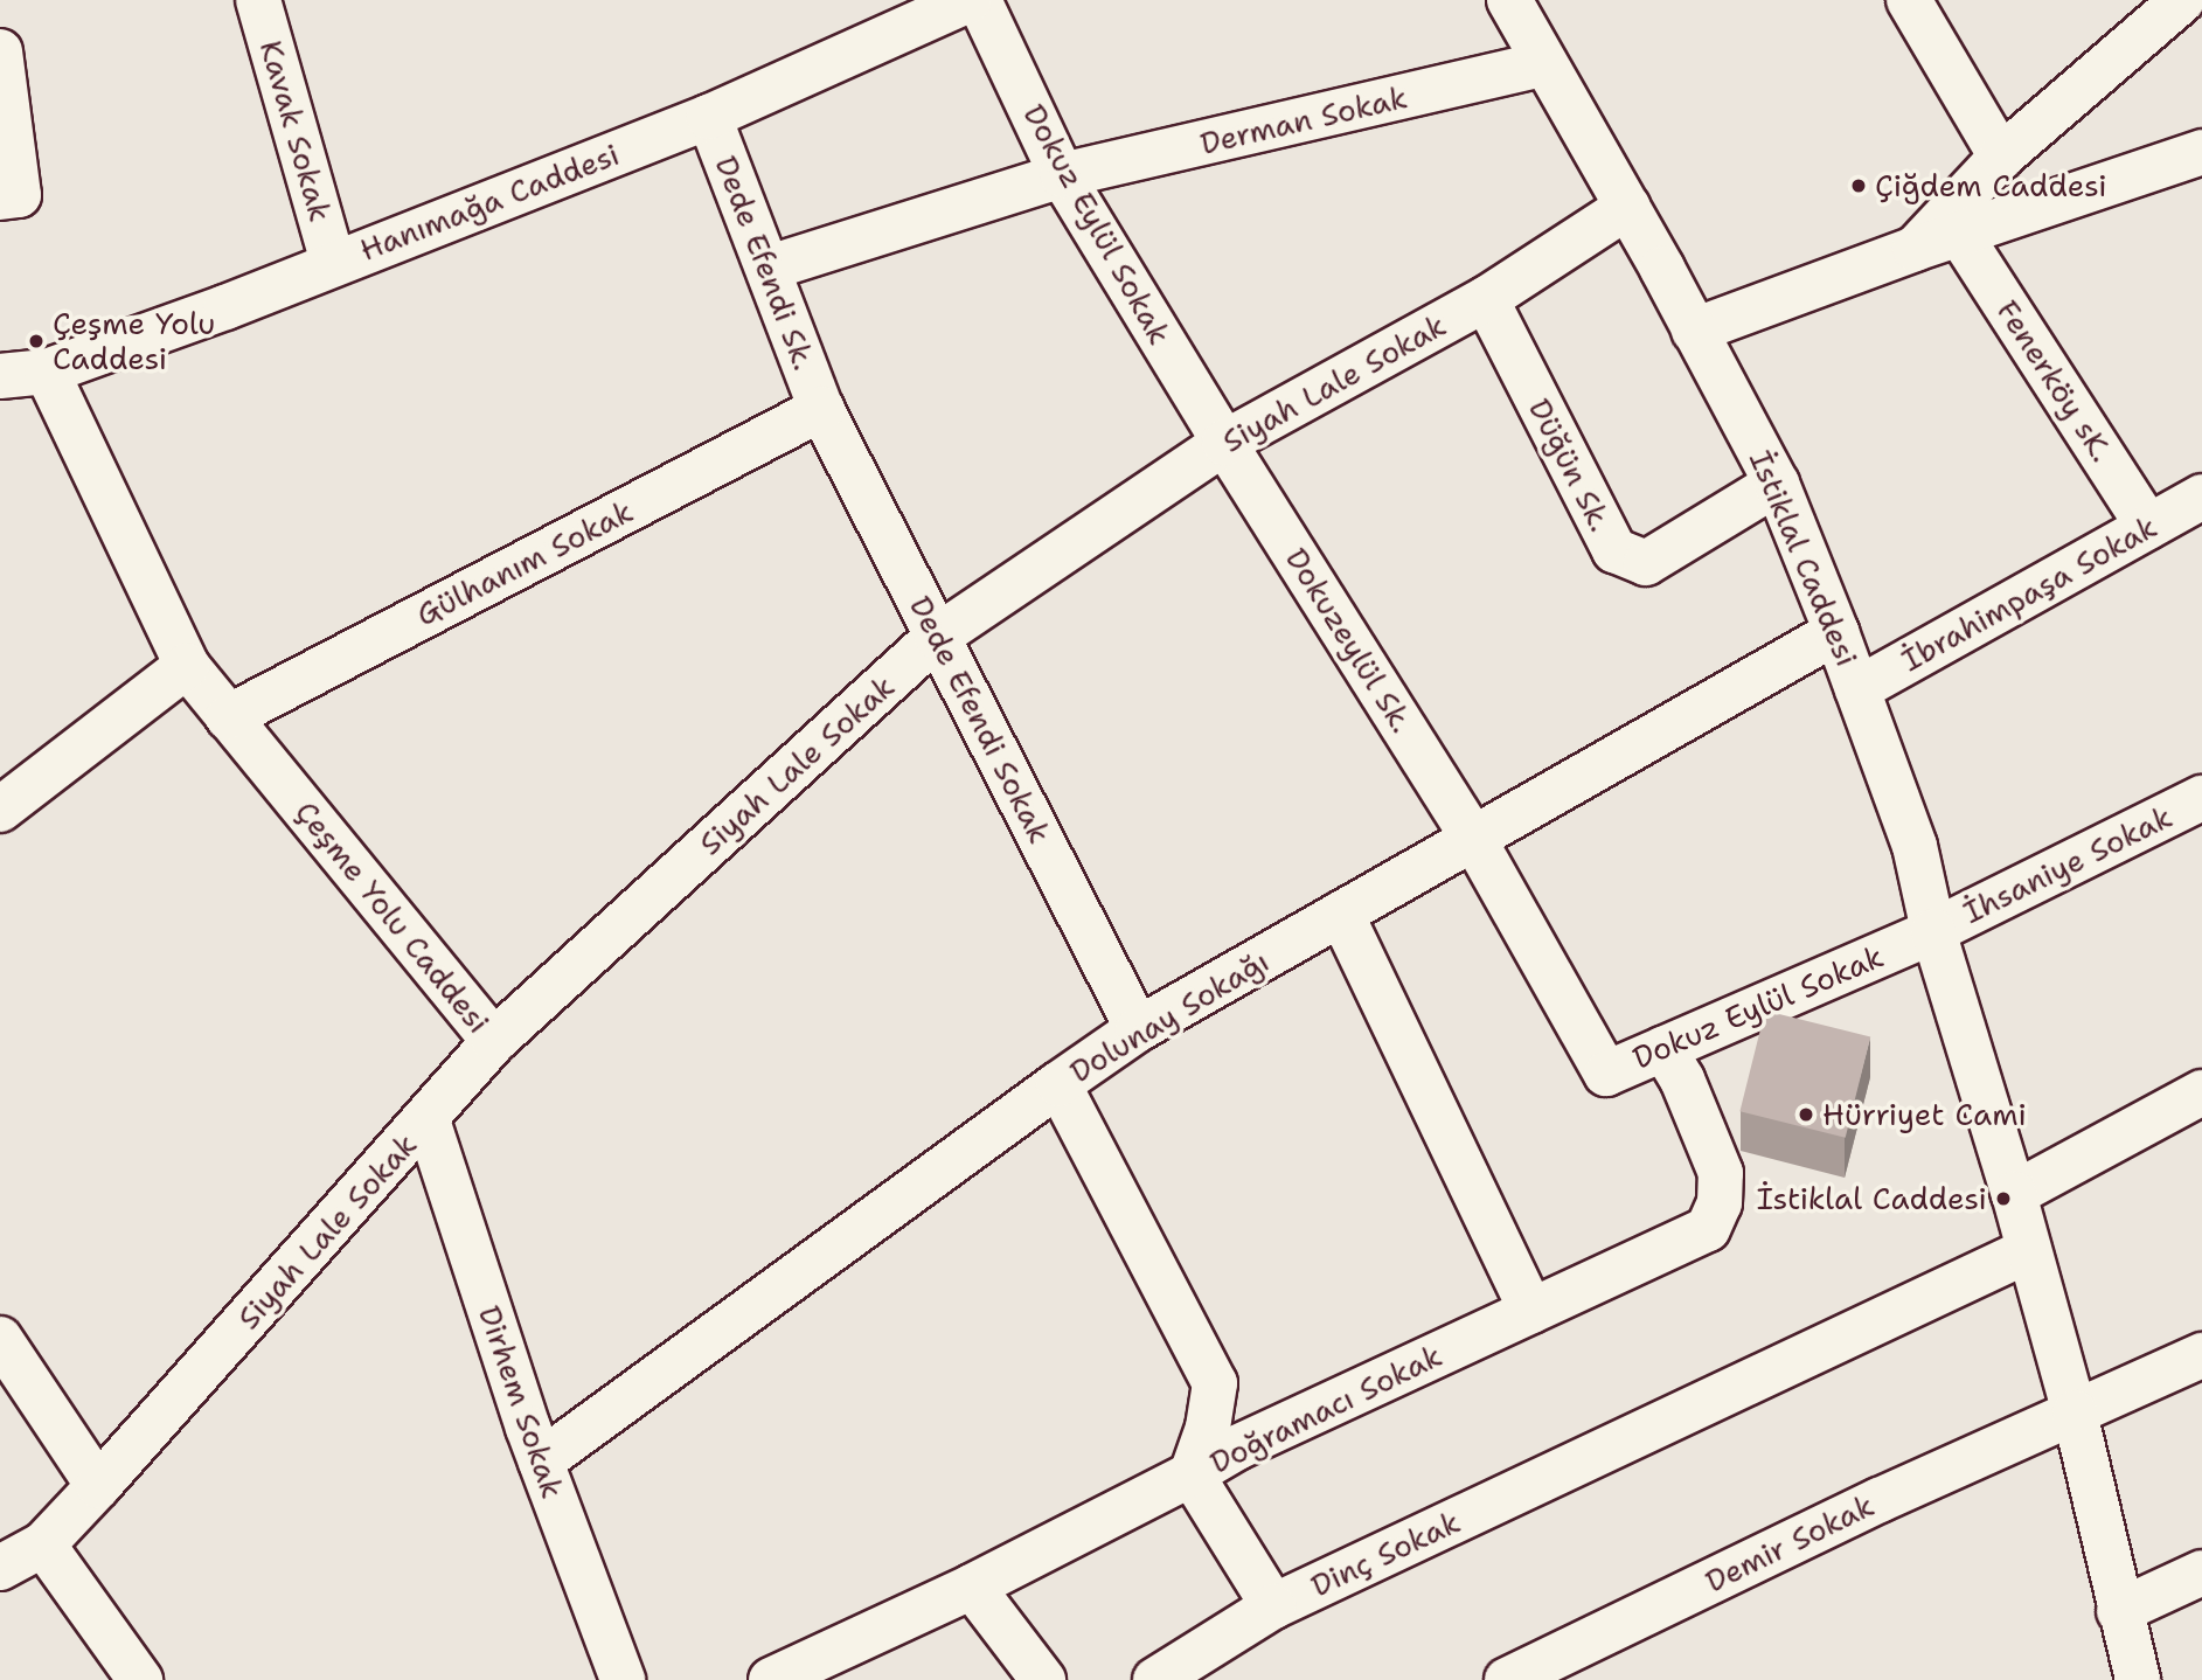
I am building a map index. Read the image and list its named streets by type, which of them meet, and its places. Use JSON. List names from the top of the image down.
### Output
{
  "streets": {
    "street": [
      "Derman Sokak",
      "Kavak Sokak",
      "Hanımağa Caddesi",
      "Dokuz Eylül Sokak",
      "Dede Efendi Sk.",
      "Fenerköy sK.",
      "Siyah Lale Sokak",
      "Düğün Sk.",
      "İstiklal Caddesi",
      "Gülhanım Sokak",
      "İbrahimpaşa Sokak",
      "Dokuzeylül Sk.",
      "Dede Efendi Sokak",
      "İhsaniye Sokak",
      "Çeşme Yolu Caddesi",
      "Dolunay Sokağı",
      "Dirhem Sokak",
      "Doğramacı Sokak",
      "Demir Sokak",
      "Dinç Sokak"
    ]
  },
  "crossings": [
    ["Derman Sokak", "Dokuz Eylül Sokak"],
    ["Derman Sokak", "İstiklal Caddesi"],
    ["Kavak Sokak", "Hanımağa Caddesi"],
    ["Hanımağa Caddesi", "Dede Efendi Sk."],
    ["Hanımağa Caddesi", "Çeşme Yolu Caddesi"],
    ["Dokuz Eylül Sokak", "Siyah Lale Sokak"],
    ["Dokuz Eylül Sokak", "İstiklal Caddesi"],
    ["Dokuz Eylül Sokak", "Dokuzeylül Sk."],
    ["Dokuz Eylül Sokak", "İhsaniye Sokak"],
    ["Dokuz Eylül Sokak", "Dolunay Sokağı"],
    ["Dokuz Eylül Sokak", "Doğramacı Sokak"],
    ["Dede Efendi Sk.", "Gülhanım Sokak"],
    ["Dede Efendi Sk.", "Dede Efendi Sokak"],
    ["Fenerköy sK.", "İbrahimpaşa Sokak"],
    ["Siyah Lale Sokak", "Düğün Sk."],
    ["Siyah Lale Sokak", "İstiklal Caddesi"],
    ["Siyah Lale Sokak", "Dokuzeylül Sk."],
    ["Siyah Lale Sokak", "Dede Efendi Sokak"],
    ["Siyah Lale Sokak", "Çeşme Yolu Caddesi"],
    ["Siyah Lale Sokak", "Dirhem Sokak"],
    ["Düğün Sk.", "İstiklal Caddesi"],
    ["İstiklal Caddesi", "İbrahimpaşa Sokak"],
    ["İstiklal Caddesi", "İhsaniye Sokak"],
    ["İstiklal Caddesi", "Dolunay Sokağı"],
    ["İstiklal Caddesi", "Demir Sokak"],
    ["İstiklal Caddesi", "Dinç Sokak"],
    ["Gülhanım Sokak", "Dede Efendi Sokak"],
    ["Gülhanım Sokak", "Çeşme Yolu Caddesi"],
    ["Dokuzeylül Sk.", "Dolunay Sokağı"],
    ["Dede Efendi Sokak", "Dolunay Sokağı"],
    ["Dolunay Sokağı", "Dirhem Sokak"],
    ["Doğramacı Sokak", "Dinç Sokak"]
  ],
  "places": [
    "Çiğdem Caddesi",
    "Çeşme Yolu Caddesi",
    "Hürriyet Cami",
    "İstiklal Caddesi"
  ]
}
